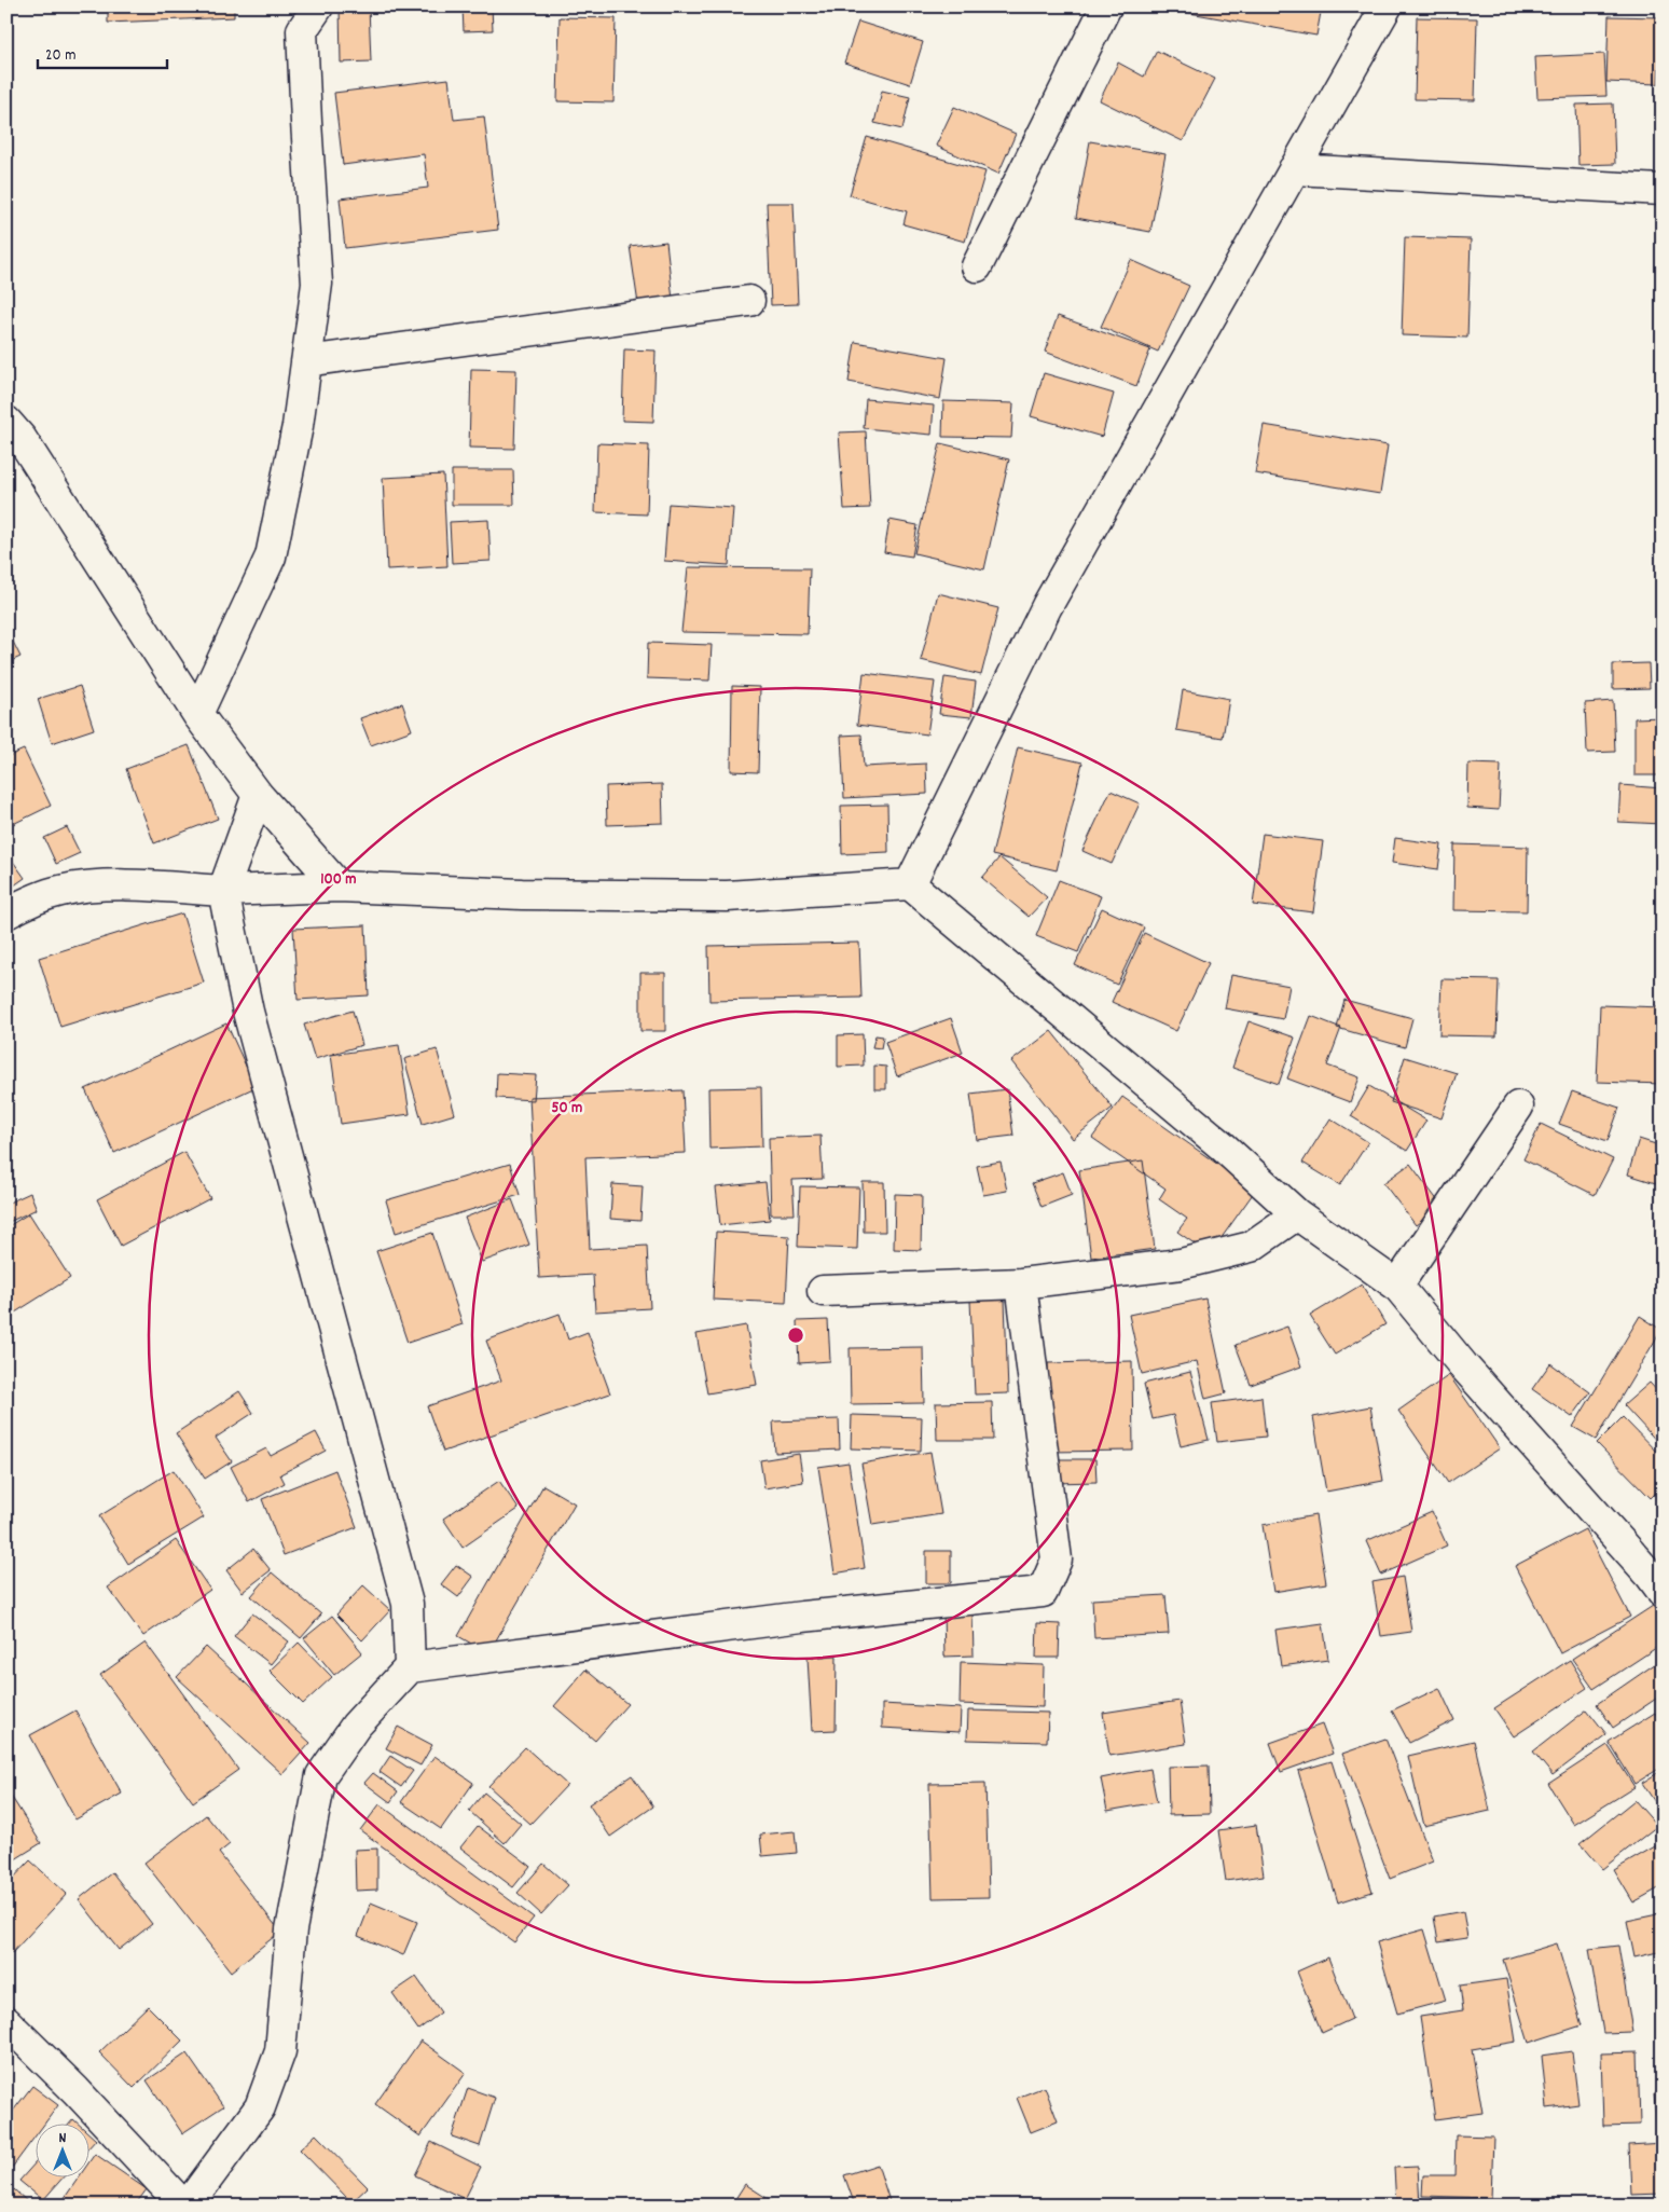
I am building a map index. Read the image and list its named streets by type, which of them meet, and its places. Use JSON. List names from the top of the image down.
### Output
{
  "scale_bar": "20 m",
  "north": "top",
  "rings": ["100 m", "50 m"]
}
